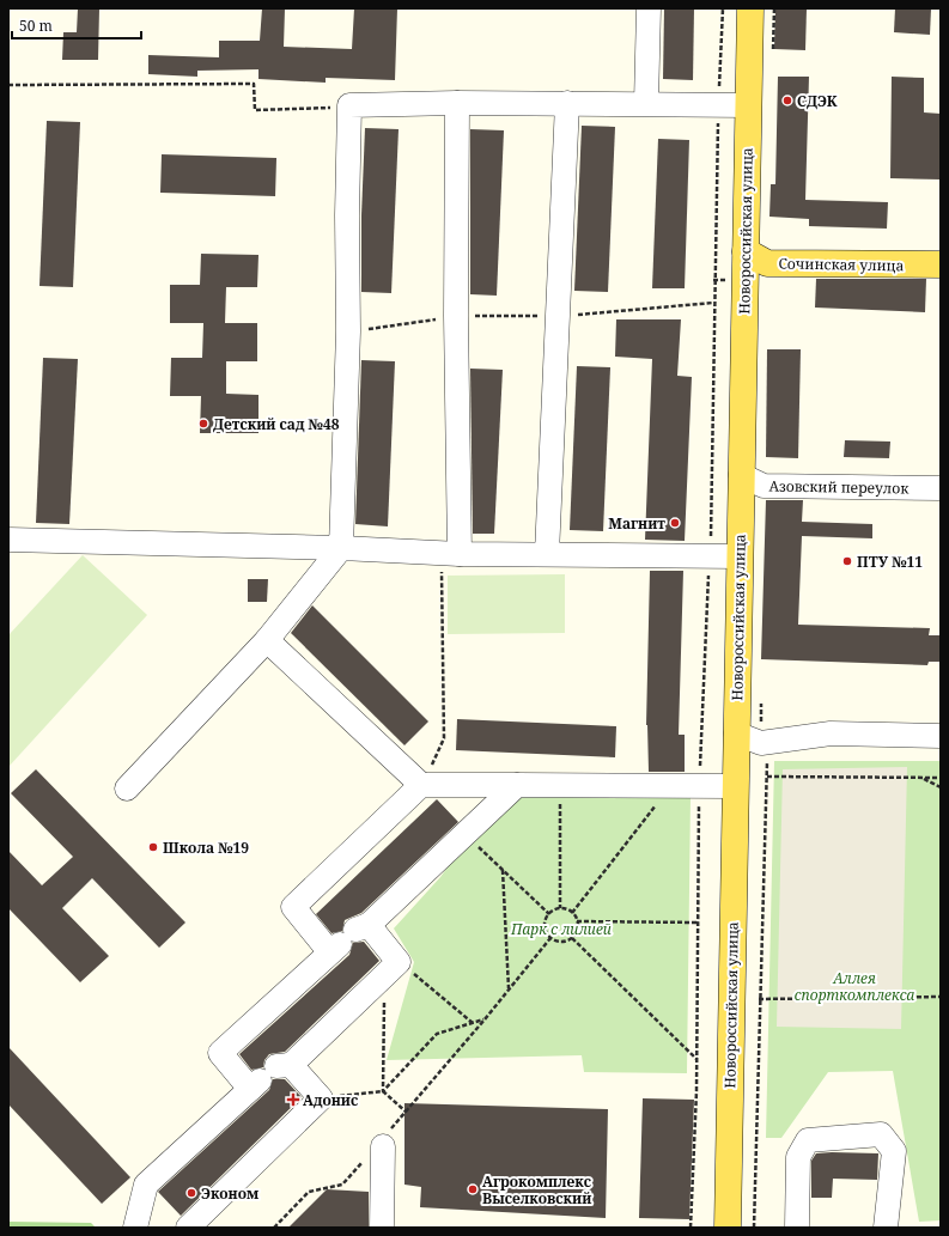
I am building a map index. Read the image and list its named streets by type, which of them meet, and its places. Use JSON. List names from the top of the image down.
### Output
{
  "streets": {
    "main road": ["Новороссийская улица", "Сочинская улица"],
    "lane": ["Азовский переулок"]
  },
  "crossings": [
    ["Новороссийская улица", "Сочинская улица"],
    ["Новороссийская улица", "Азовский переулок"]
  ],
  "parks": ["Парк с лилией", "Аллея спорткомплекса"],
  "places": {
    "other": [
      "СДЭК",
      "Детский сад №48",
      "Магнит",
      "ПТУ №11",
      "Школа №19",
      "Агрокомплекс Выселковский",
      "Эконом"
    ],
    "health": ["Адонис"]
  },
  "scale_bar": "50 m"
}
